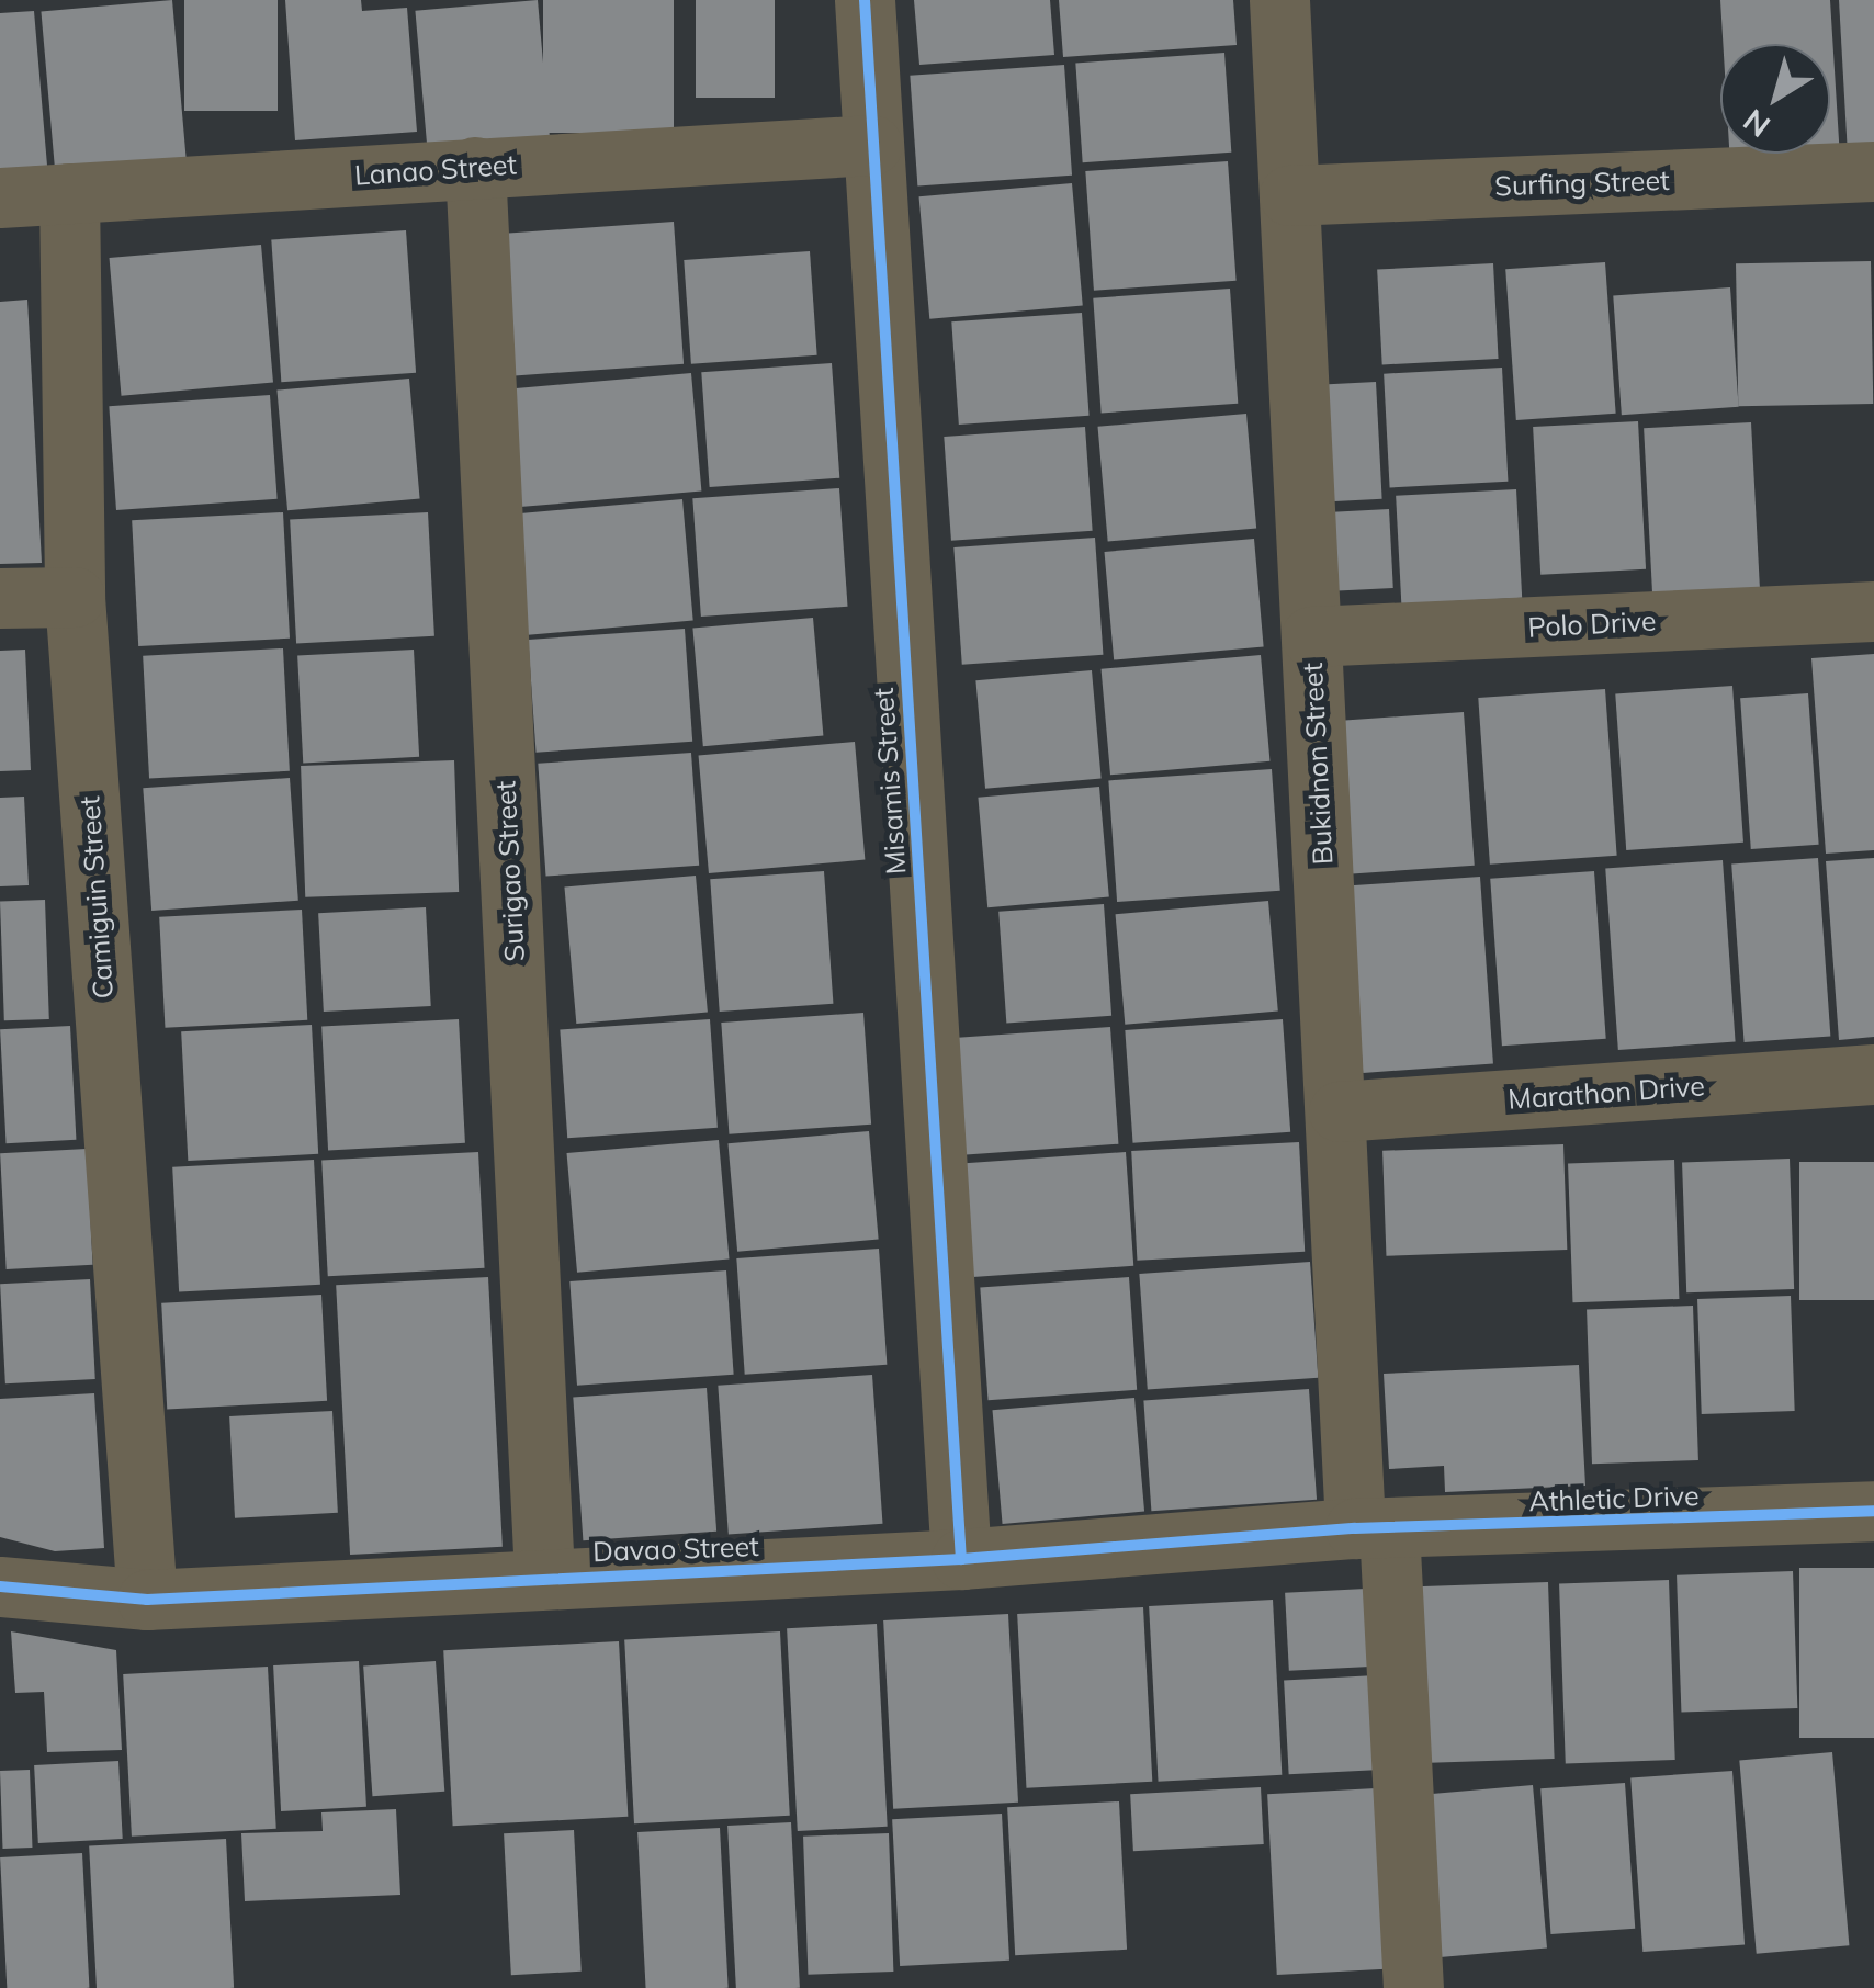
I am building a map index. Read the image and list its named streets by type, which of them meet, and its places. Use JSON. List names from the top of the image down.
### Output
{
  "streets": {
    "street": [
      "Lanao Street",
      "Surfing Street",
      "Polo Drive",
      "Bukidnon Street",
      "Misamis Street",
      "Surigao Street",
      "Camiguin Street",
      "Marathon Drive",
      "Athletic Drive",
      "Davao Street"
    ]
  },
  "crossings": [
    ["Lanao Street", "Misamis Street"],
    ["Lanao Street", "Surigao Street"],
    ["Lanao Street", "Camiguin Street"],
    ["Surfing Street", "Bukidnon Street"],
    ["Polo Drive", "Bukidnon Street"],
    ["Bukidnon Street", "Marathon Drive"],
    ["Bukidnon Street", "Athletic Drive"],
    ["Bukidnon Street", "Davao Street"],
    ["Misamis Street", "Davao Street"],
    ["Surigao Street", "Davao Street"],
    ["Camiguin Street", "Davao Street"],
    ["Athletic Drive", "Davao Street"]
  ],
  "north": "bottom left"
}
